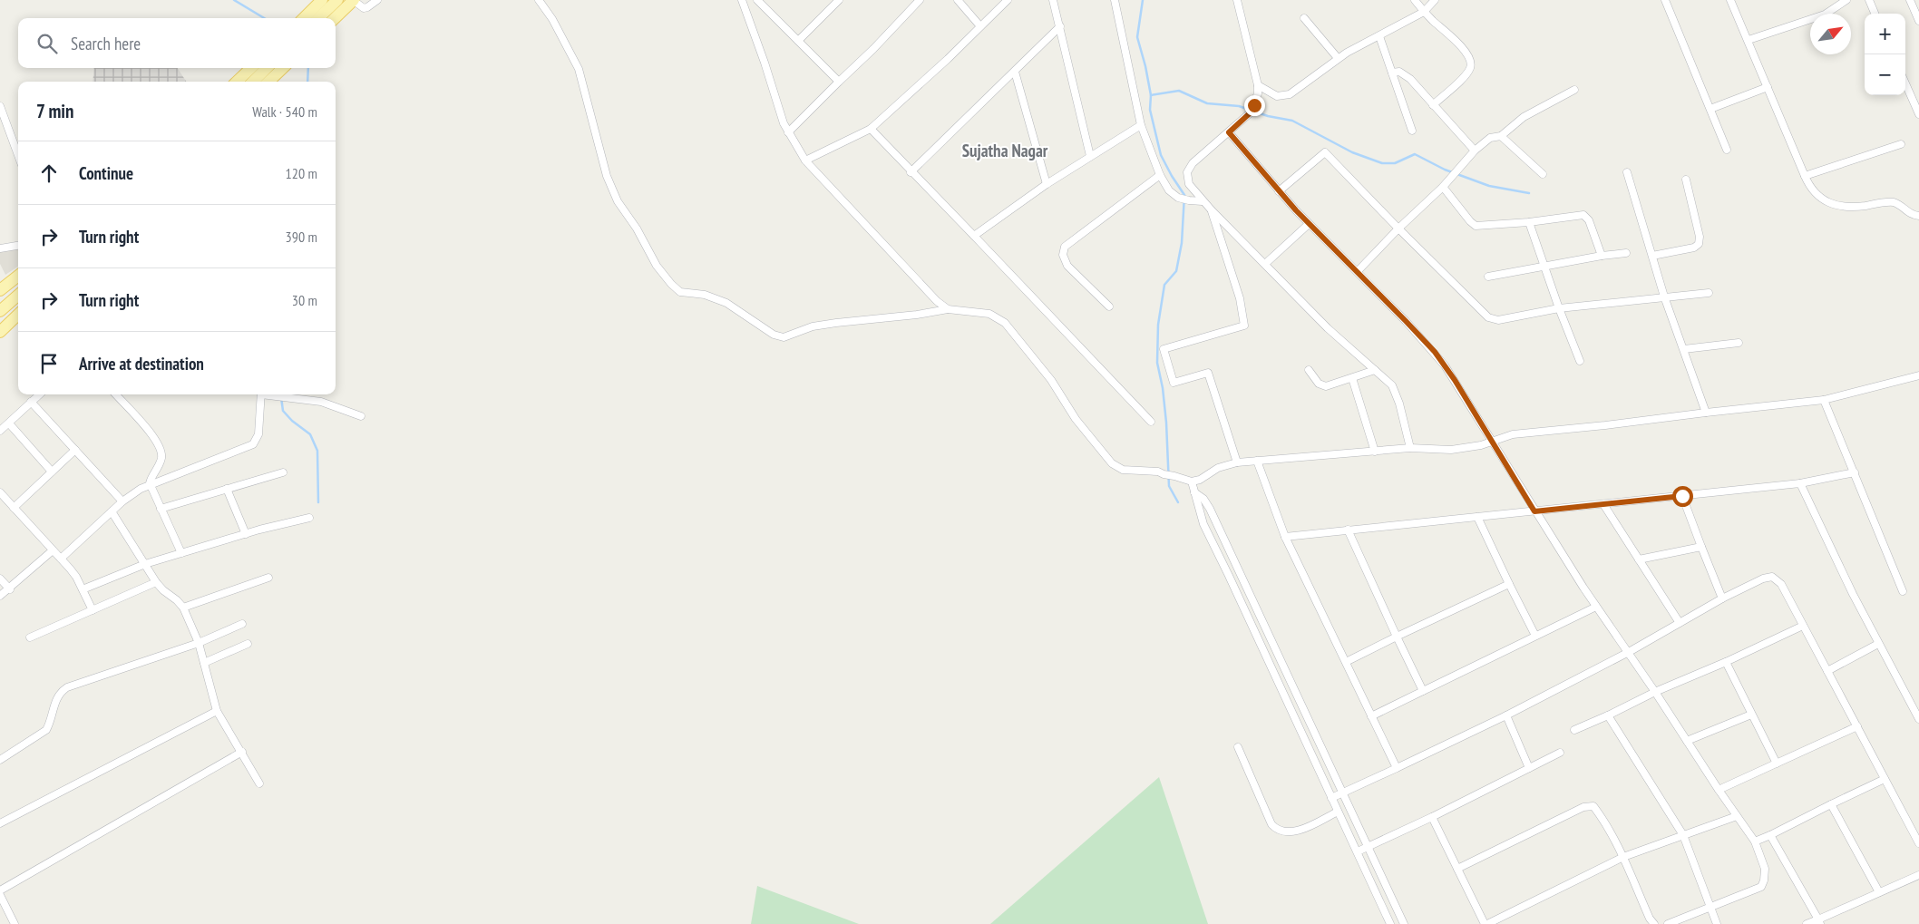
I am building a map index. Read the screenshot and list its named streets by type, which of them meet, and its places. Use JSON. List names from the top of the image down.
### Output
{
  "districts": ["Sujatha Nagar"],
  "north": "top right",
  "page": {
    "map_buttons": ["+", "−"],
    "search": "Search here",
    "heading": ["7 min", "Walk · 540 m"],
    "list": [
      ["Continue", "120 m"],
      ["Turn right", "390 m"],
      ["Turn right", "30 m"],
      "Arrive at destination"
    ]
  }
}
